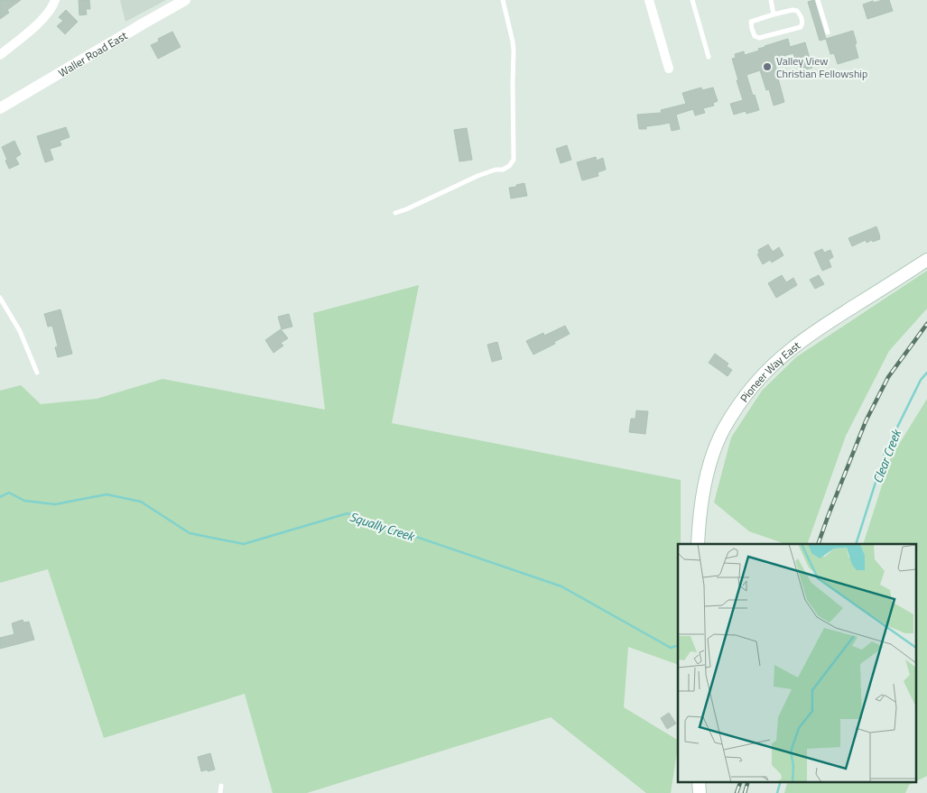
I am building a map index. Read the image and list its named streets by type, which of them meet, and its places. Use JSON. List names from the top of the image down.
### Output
{
  "streets": {
    "main road": ["Pioneer Way East"],
    "street": ["Waller Road East"]
  },
  "water": ["Clear Creek", "Squally Creek"],
  "places": ["Valley View Christian Fellowship"]
}
